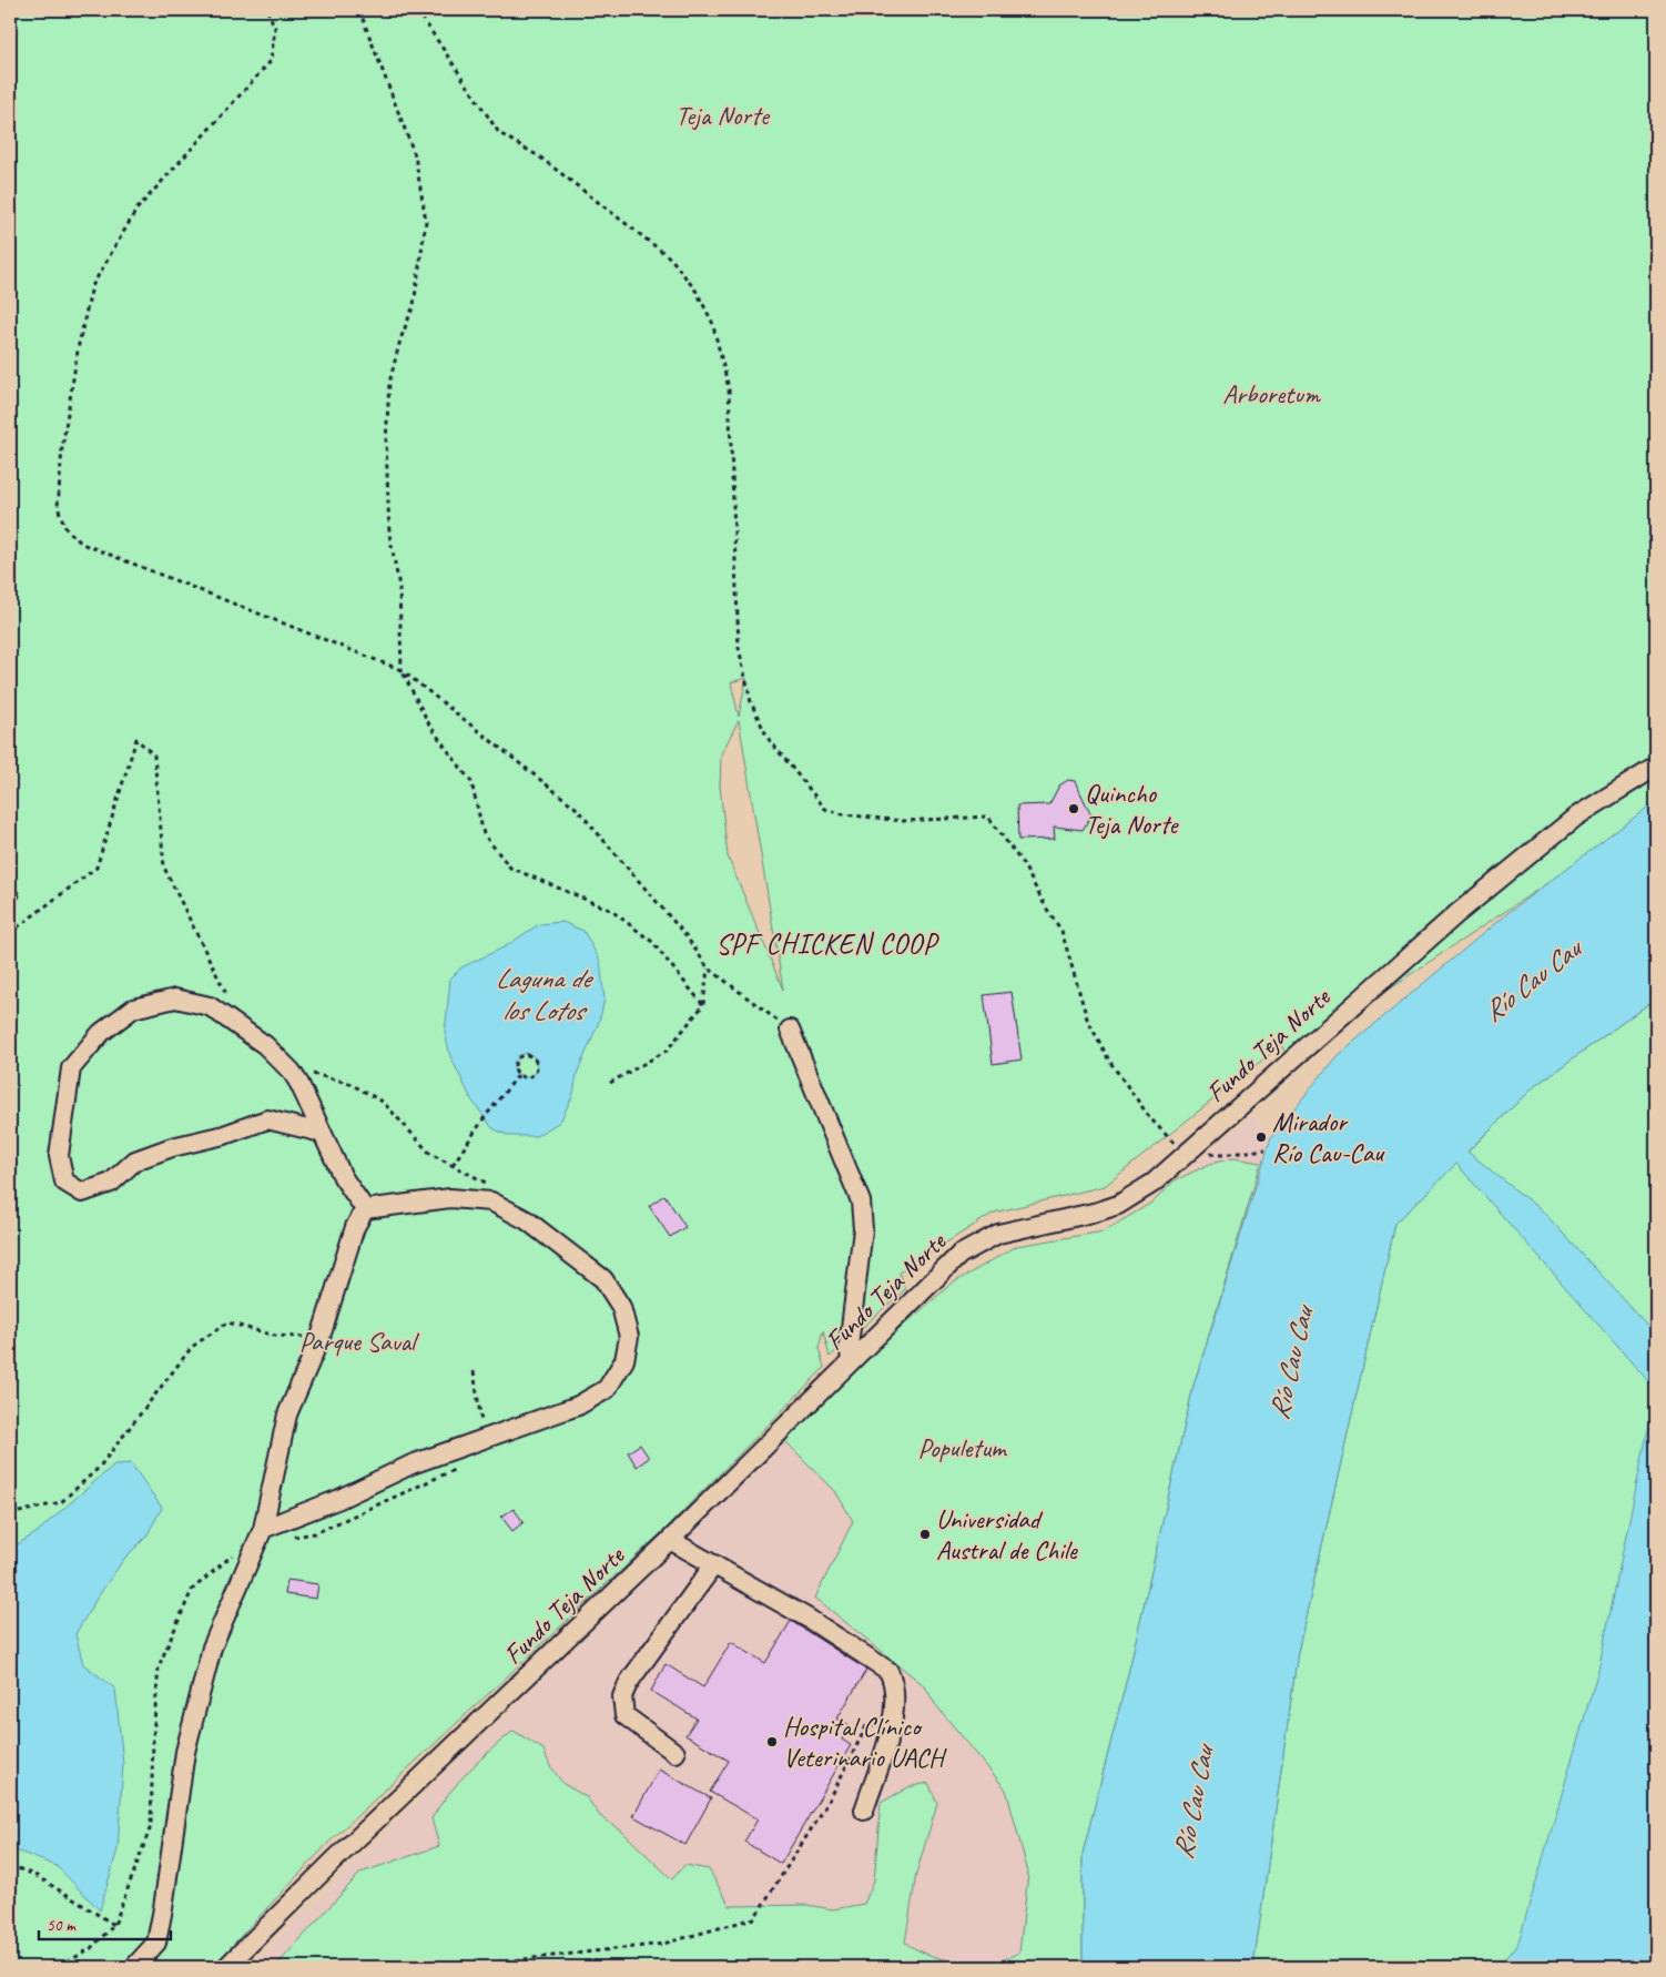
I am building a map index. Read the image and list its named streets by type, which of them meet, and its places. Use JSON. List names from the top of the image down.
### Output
{
  "streets": {
    "street": ["Fundo Teja Norte"]
  },
  "districts": ["SPF CHICKEN COOP"],
  "water": ["Laguna de los Lotos", "Río Cau Cau"],
  "parks": [
    "Teja Norte",
    "Arboretum",
    "Parque Saval",
    "Populetum"
  ],
  "places": [
    "Quincho Teja Norte",
    "Mirador Río Cau-Cau",
    "Universidad Austral de Chile",
    "Hospital Clínico Veterinario UACH"
  ],
  "scale_bar": "50 m"
}
